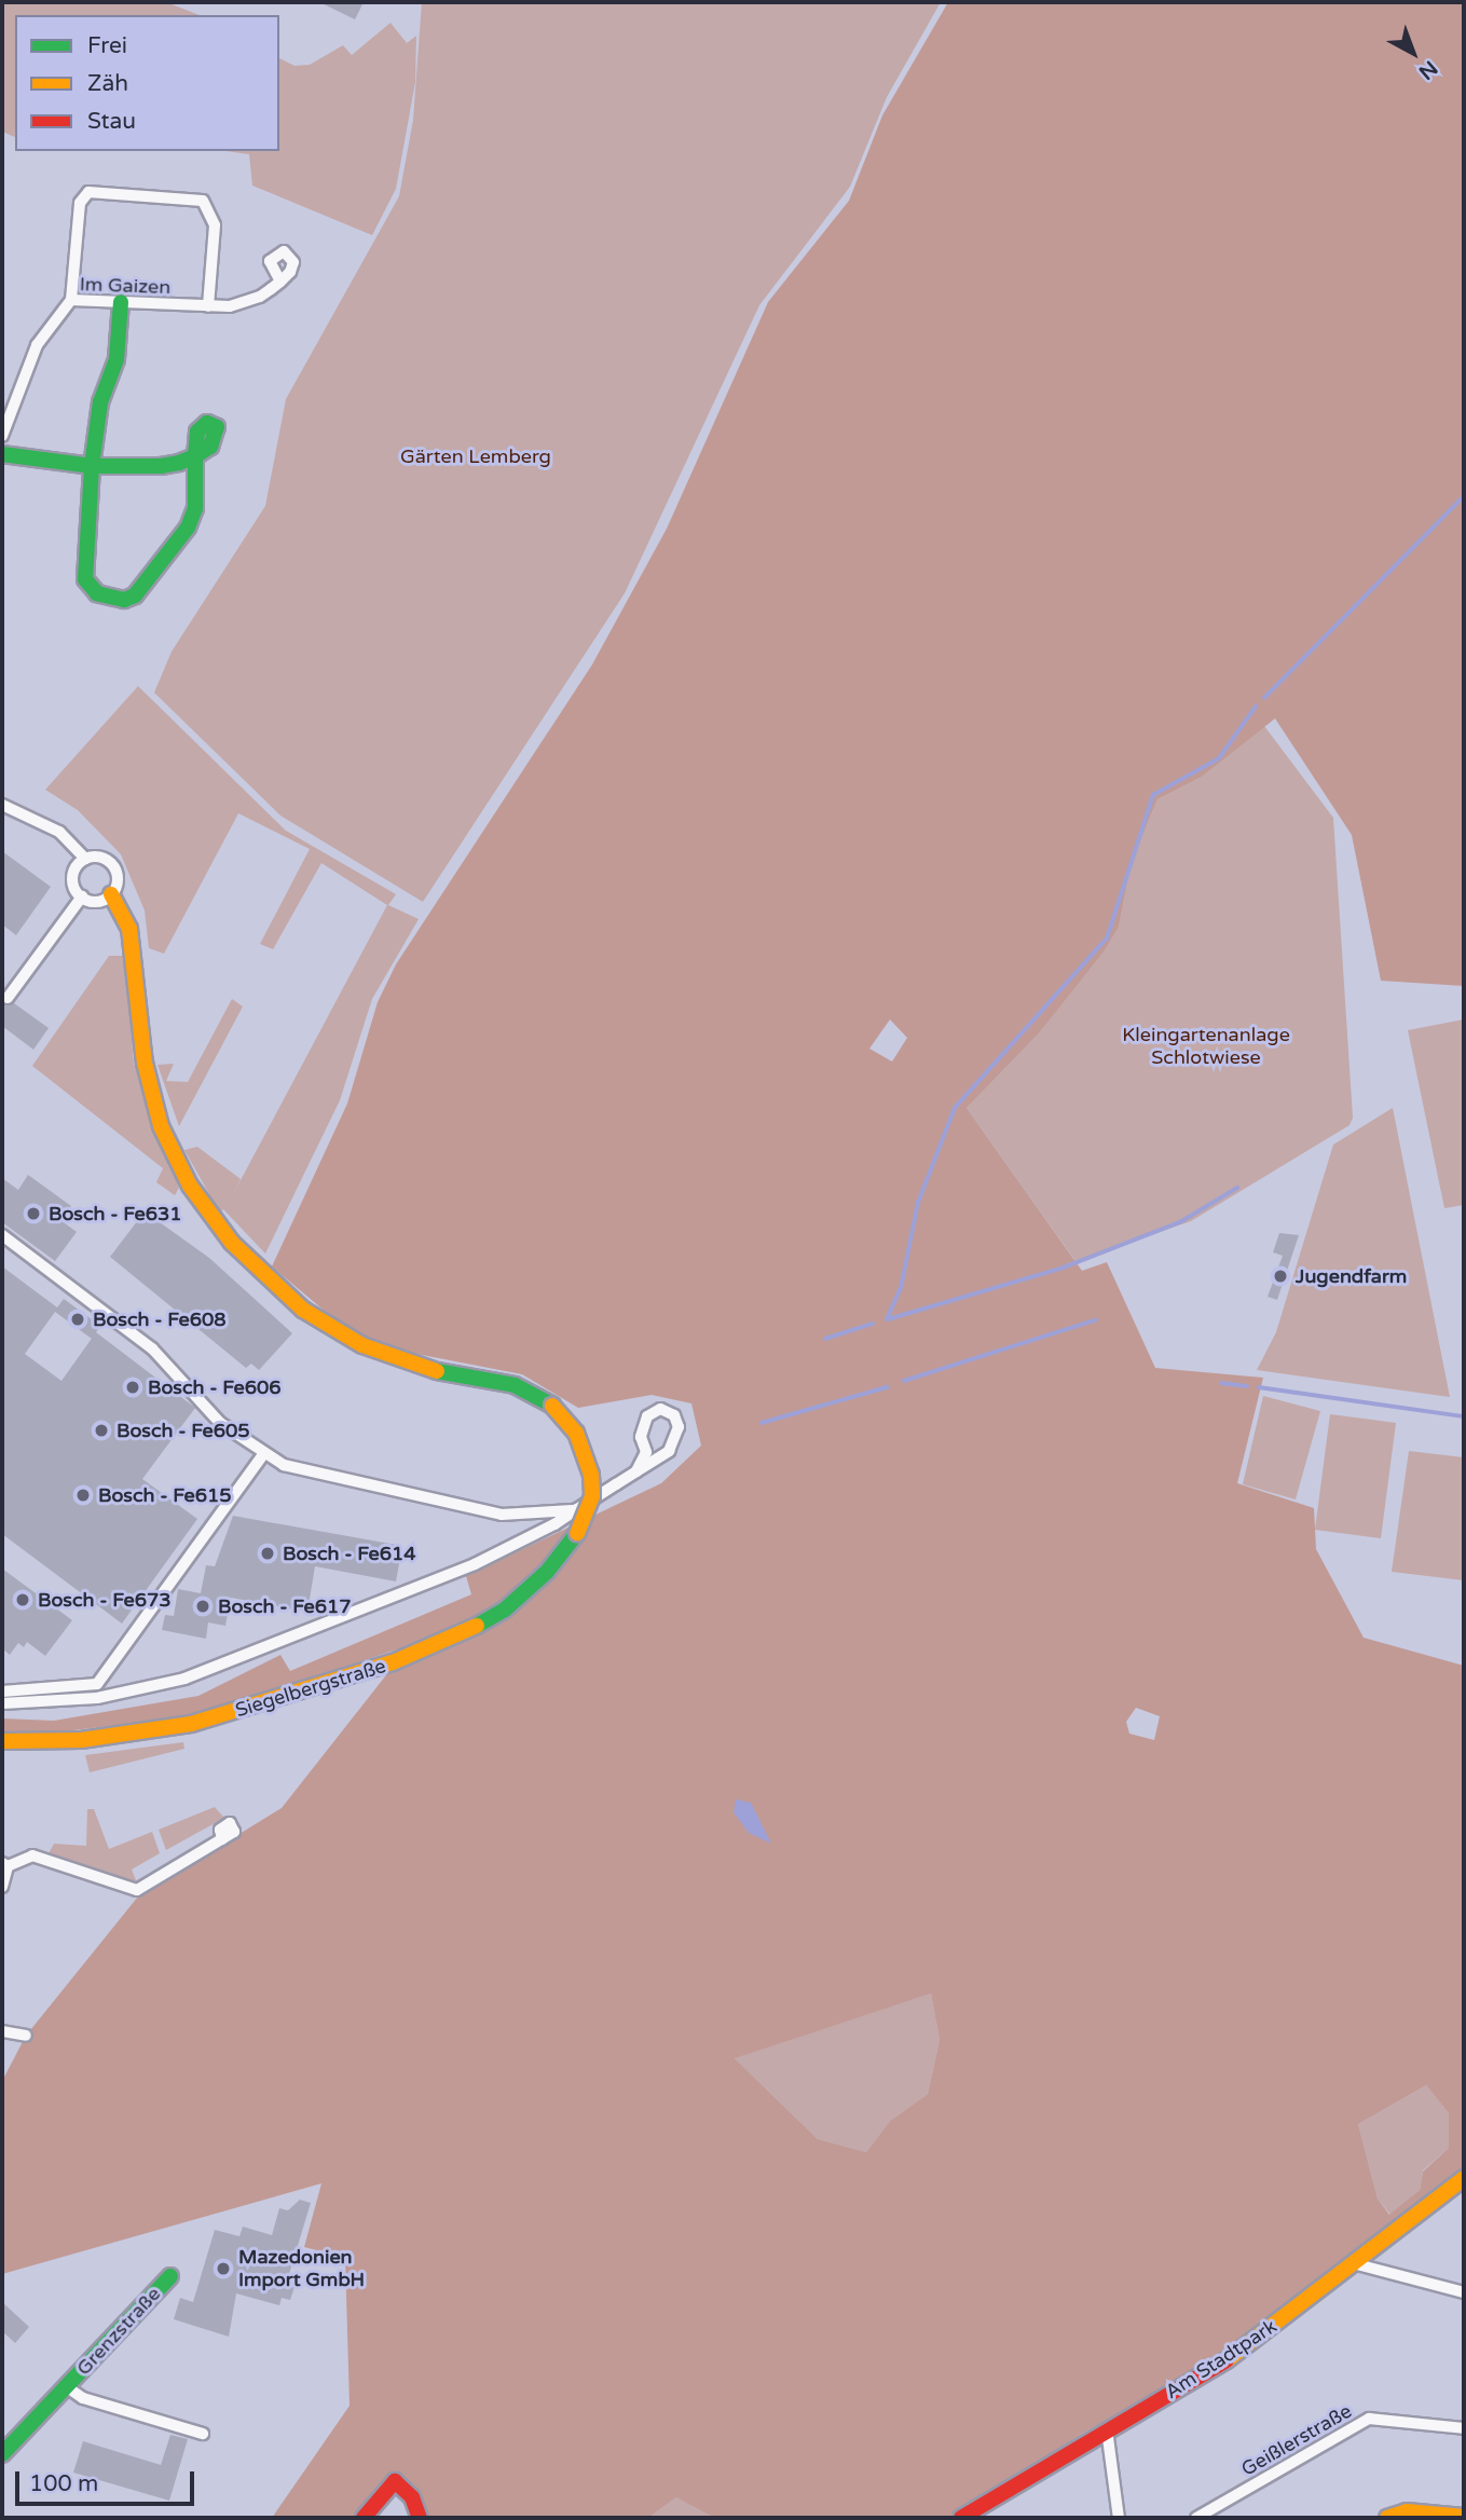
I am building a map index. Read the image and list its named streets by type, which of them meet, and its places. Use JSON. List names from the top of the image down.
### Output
{
  "streets": {
    "street": [
      "Im Gaizen",
      "Siegelbergstraße",
      "Grenzstraße",
      "Am Stadtpark",
      "Geißlerstraße"
    ]
  },
  "parks": ["Gärten Lemberg", "Kleingartenanlage Schlotwiese"],
  "places": [
    "Bosch - Fe631",
    "Jugendfarm",
    "Bosch - Fe608",
    "Bosch - Fe606",
    "Bosch - Fe605",
    "Bosch - Fe615",
    "Bosch - Fe614",
    "Bosch - Fe673",
    "Bosch - Fe617",
    "Mazedonien Import GmbH"
  ],
  "legend": ["Frei", "Zäh", "Stau"],
  "scale_bar": "100 m",
  "north": "bottom right"
}
